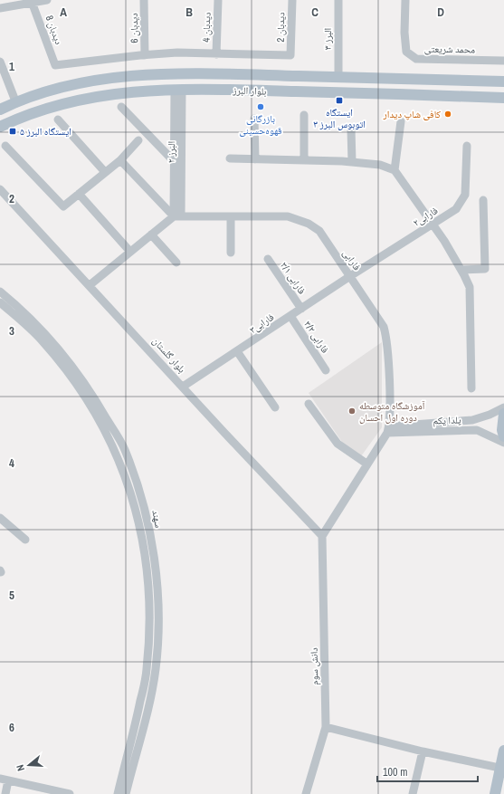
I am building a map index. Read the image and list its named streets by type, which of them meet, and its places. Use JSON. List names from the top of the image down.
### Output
{
  "streets": {
    "main road": ["بلوار البرز"],
    "street": [
      "دیدبان 4",
      "دیدبان 2",
      "دیدبان 6",
      "دیدبان 8",
      "البرز ۳",
      "محمد شریعتی",
      "البرز ۲",
      "فارابی۲",
      "فارابی",
      "فارابی ۳/۱",
      "فارابی۳",
      "فارابی ۳/۲",
      "بلوار گلستان",
      "یلدا یکم",
      "سهند",
      "دانش سوم"
    ]
  },
  "crossings": [
    ["دیدبان 4", "دیدبان 2"],
    ["دیدبان 6", "دیدبان 8"],
    ["البرز ۳", "بلوار البرز"],
    ["بلوار البرز", "البرز ۲"],
    ["البرز ۲", "فارابی"],
    ["فارابی۲", "فارابی"],
    ["فارابی۲", "فارابی۳"],
    ["فارابی", "فارابی۳"],
    ["فارابی", "یلدا یکم"],
    ["فارابی ۳/۱", "فارابی۳"],
    ["فارابی۳", "فارابی ۳/۲"],
    ["فارابی۳", "بلوار گلستان"],
    ["بلوار گلستان", "دانش سوم"]
  ],
  "places": {
    "transit": ["ایستگاه اتوبوس البرز ۳", "ایستگاه البرز ۵"],
    "other": ["بازرگانی قهوه‌حسینی", "کافی شاپ دیدار", "آموزشگاه متوسطه دوره اول احسان"]
  },
  "scale_bar": "100 m",
  "north": "left",
  "grid": {
    "columns": [
      "A",
      "B",
      "C",
      "D"
    ],
    "rows": [
      "1",
      "2",
      "3",
      "4",
      "5",
      "6"
    ]
  }
}
